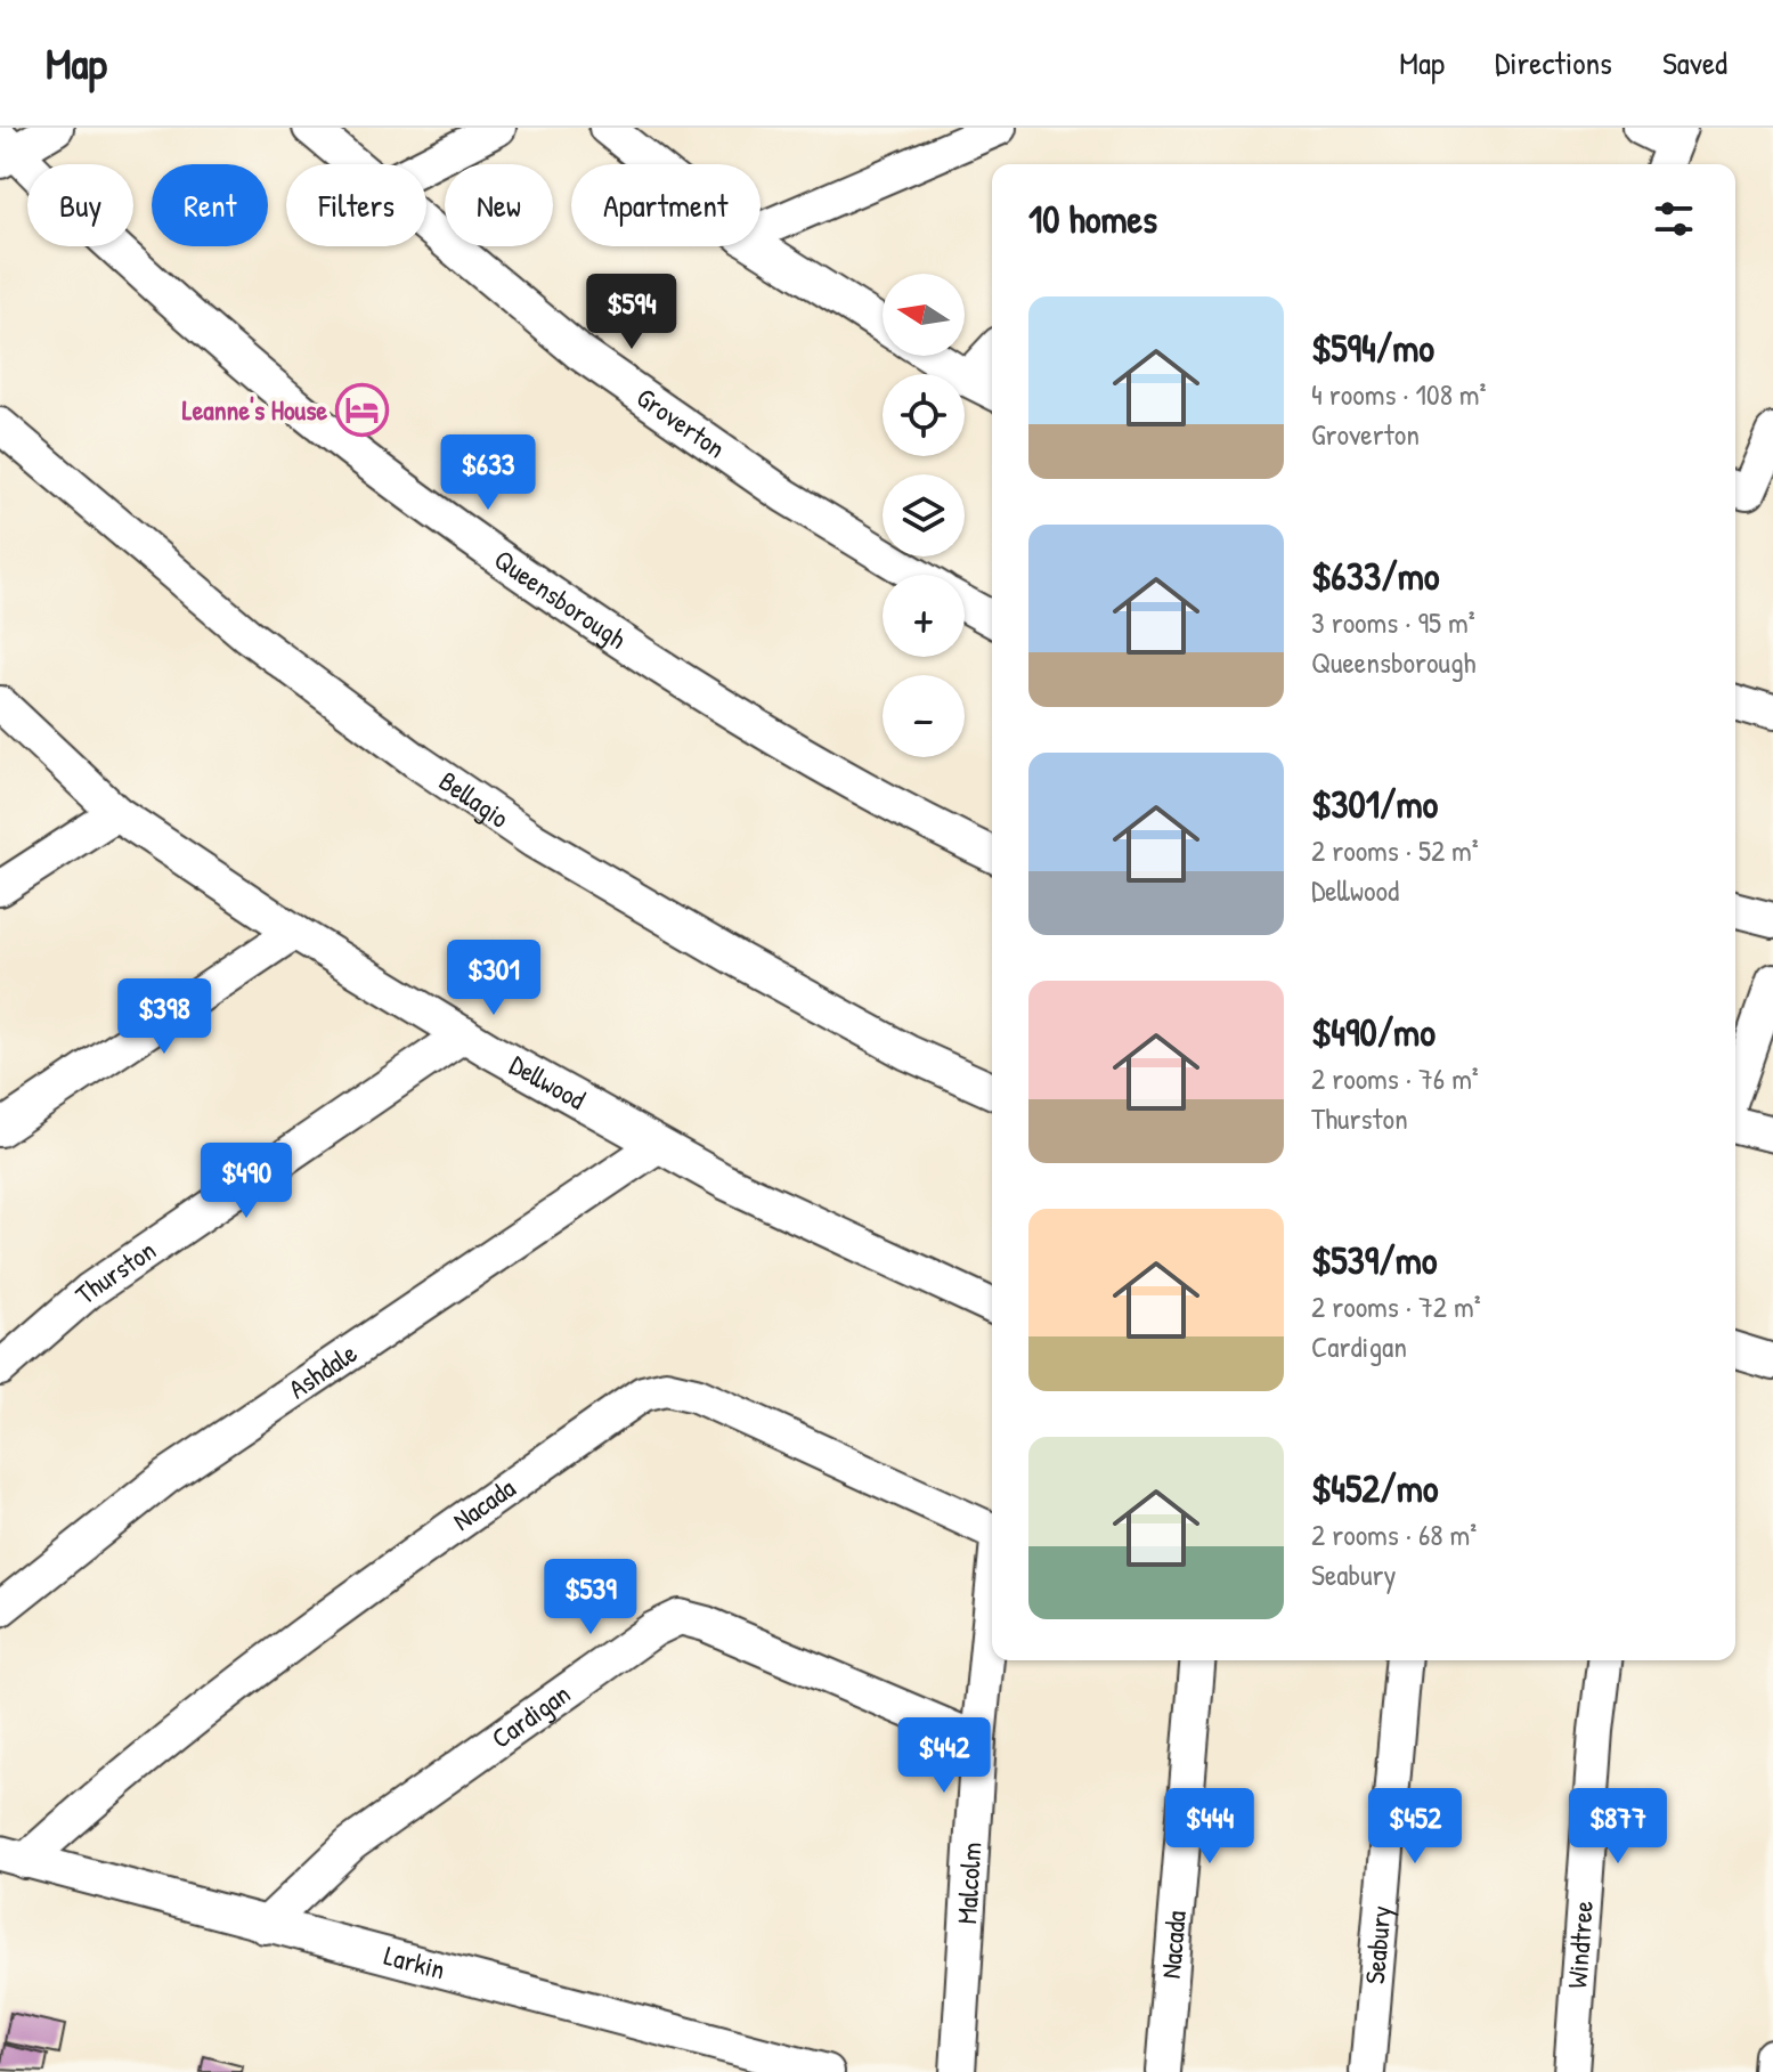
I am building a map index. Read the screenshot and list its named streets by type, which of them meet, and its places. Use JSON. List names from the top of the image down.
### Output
{
  "streets": {
    "street": [
      "Groverton",
      "Queensborough",
      "Bellagio",
      "Dellwood",
      "Thurston",
      "Ashdale",
      "Nacada",
      "Cardigan",
      "Malcolm",
      "Seabury",
      "Windtree",
      "Larkin"
    ]
  },
  "crossings": [
    ["Dellwood", "Thurston"],
    ["Dellwood", "Ashdale"],
    ["Nacada", "Larkin"],
    ["Cardigan", "Malcolm"],
    ["Cardigan", "Larkin"]
  ],
  "places": {
    "hotel": ["Leanne's House"]
  },
  "north": "left",
  "page": {
    "header": "Map",
    "nav": ["Map", "Directions", "Saved"],
    "chip": [
      "Buy",
      "Rent",
      "Filters",
      "New",
      "Apartment"
    ],
    "heading": "10 homes",
    "map_buttons": ["+", "−"],
    "price": [
      "$594",
      "$633",
      "$301",
      "$398",
      "$490",
      "$539",
      "$442",
      "$444",
      "$452",
      "$877"
    ],
    "list": [
      {
        "name": "$594/mo",
        "note": "4 rooms · 108 m² · Groverton"
      },
      {
        "name": "$633/mo",
        "note": "3 rooms · 95 m² · Queensborough"
      },
      {
        "name": "$301/mo",
        "note": "2 rooms · 52 m² · Dellwood"
      },
      {
        "name": "$490/mo",
        "note": "2 rooms · 76 m² · Thurston"
      },
      {
        "name": "$539/mo",
        "note": "2 rooms · 72 m² · Cardigan"
      },
      {
        "name": "$452/mo",
        "note": "2 rooms · 68 m² · Seabury"
      }
    ]
  }
}
